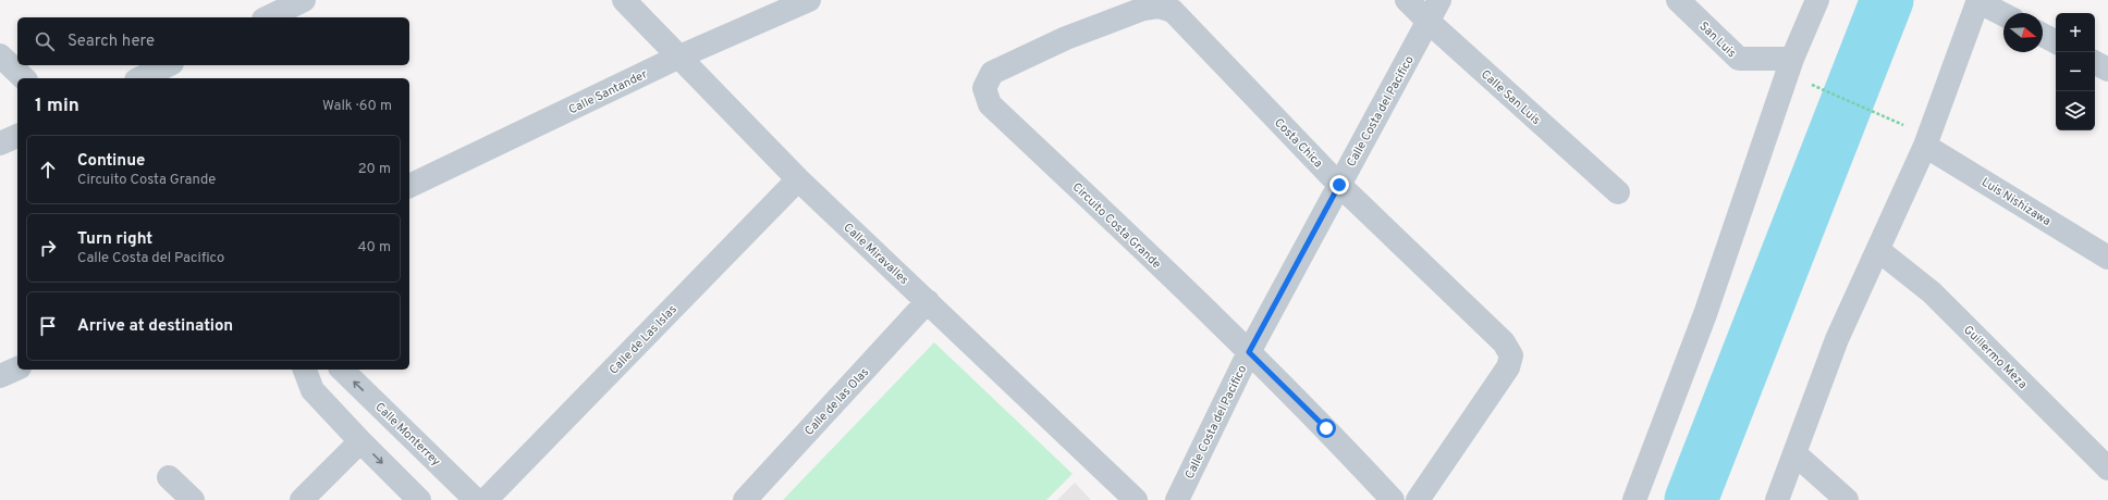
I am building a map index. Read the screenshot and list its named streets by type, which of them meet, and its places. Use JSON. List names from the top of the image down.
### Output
{
  "streets": {
    "street": [
      "San Luis",
      "Calle Santander",
      "Calle San Luis",
      "Calle Costa del Pacifico",
      "Costa Chica",
      "Luis Nishizawa",
      "Circuito Costa Grande",
      "Calle Miravalles",
      "Calle de Las Islas",
      "Guillermo Meza",
      "Calle de las Olas",
      "Calle Monterrey"
    ]
  },
  "crossings": [
    ["Calle Santander", "Calle Miravalles"],
    ["Calle San Luis", "Calle Costa del Pacifico"],
    ["Calle Costa del Pacifico", "Costa Chica"],
    ["Calle Costa del Pacifico", "Circuito Costa Grande"],
    ["Costa Chica", "Circuito Costa Grande"],
    ["Calle Miravalles", "Calle de Las Islas"],
    ["Calle Miravalles", "Calle de las Olas"]
  ],
  "north": "right",
  "page": {
    "map_buttons": ["+", "−"],
    "search": "Search here",
    "heading": ["1 min", "Walk · 60 m"],
    "list": [
      ["Continue", "Circuito Costa Grande", "20 m"],
      ["Turn right", "Calle Costa del Pacifico", "40 m"],
      "Arrive at destination"
    ]
  }
}
